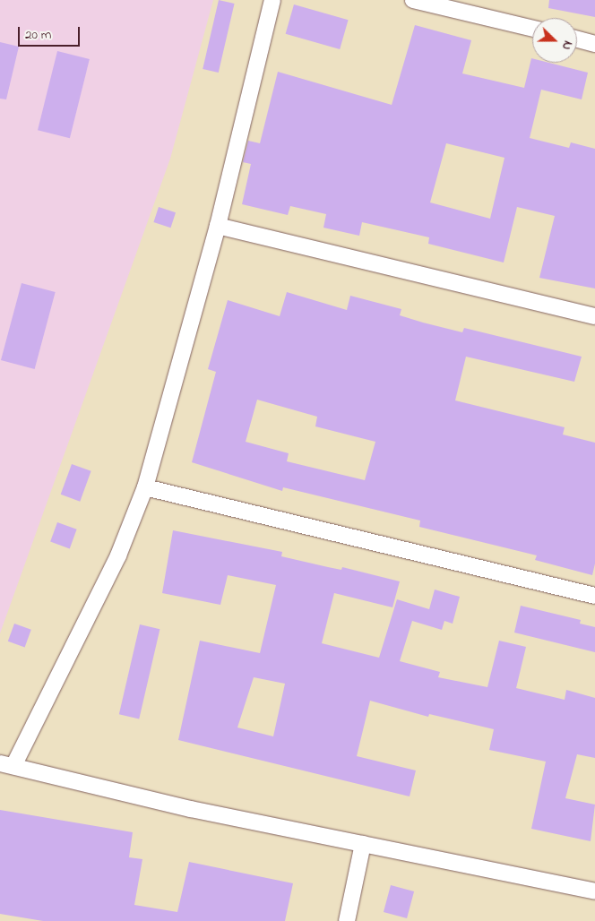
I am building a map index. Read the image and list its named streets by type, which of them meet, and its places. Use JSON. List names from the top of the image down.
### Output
{
  "scale_bar": "20 m",
  "north": "right"
}
